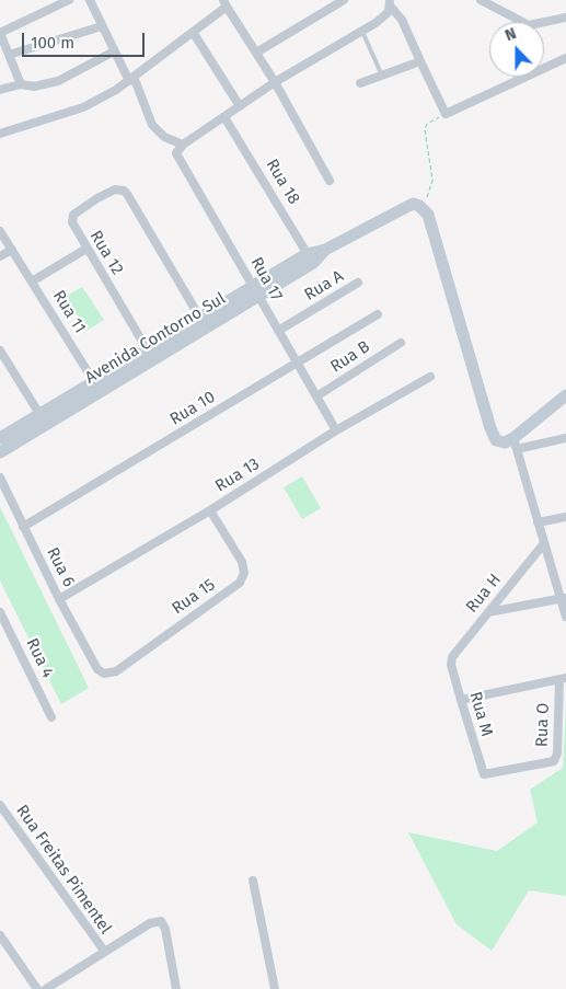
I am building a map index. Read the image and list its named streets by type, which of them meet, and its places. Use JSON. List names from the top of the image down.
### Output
{
  "streets": {
    "street": [
      "Rua 18",
      "Rua 12",
      "Rua 17",
      "Rua A",
      "Rua 11",
      "Avenida Contorno Sul",
      "Rua B",
      "Rua 10",
      "Rua 13",
      "Rua 6",
      "Rua H",
      "Rua 15",
      "Rua 4",
      "Rua M",
      "Rua O",
      "Rua Freitas Pimentel"
    ]
  },
  "crossings": [
    ["Rua 18", "Avenida Contorno Sul"],
    ["Rua 12", "Avenida Contorno Sul"],
    ["Rua 17", "Rua A"],
    ["Rua 17", "Avenida Contorno Sul"],
    ["Rua 17", "Rua B"],
    ["Rua 17", "Rua 10"],
    ["Rua 17", "Rua 13"],
    ["Rua 11", "Avenida Contorno Sul"],
    ["Rua 10", "Rua 6"],
    ["Rua 13", "Rua 6"],
    ["Rua 13", "Rua 15"],
    ["Rua 6", "Rua 15"],
    ["Rua H", "Rua M"],
    ["Rua M", "Rua O"]
  ],
  "scale_bar": "100 m",
  "north": "top"
}
